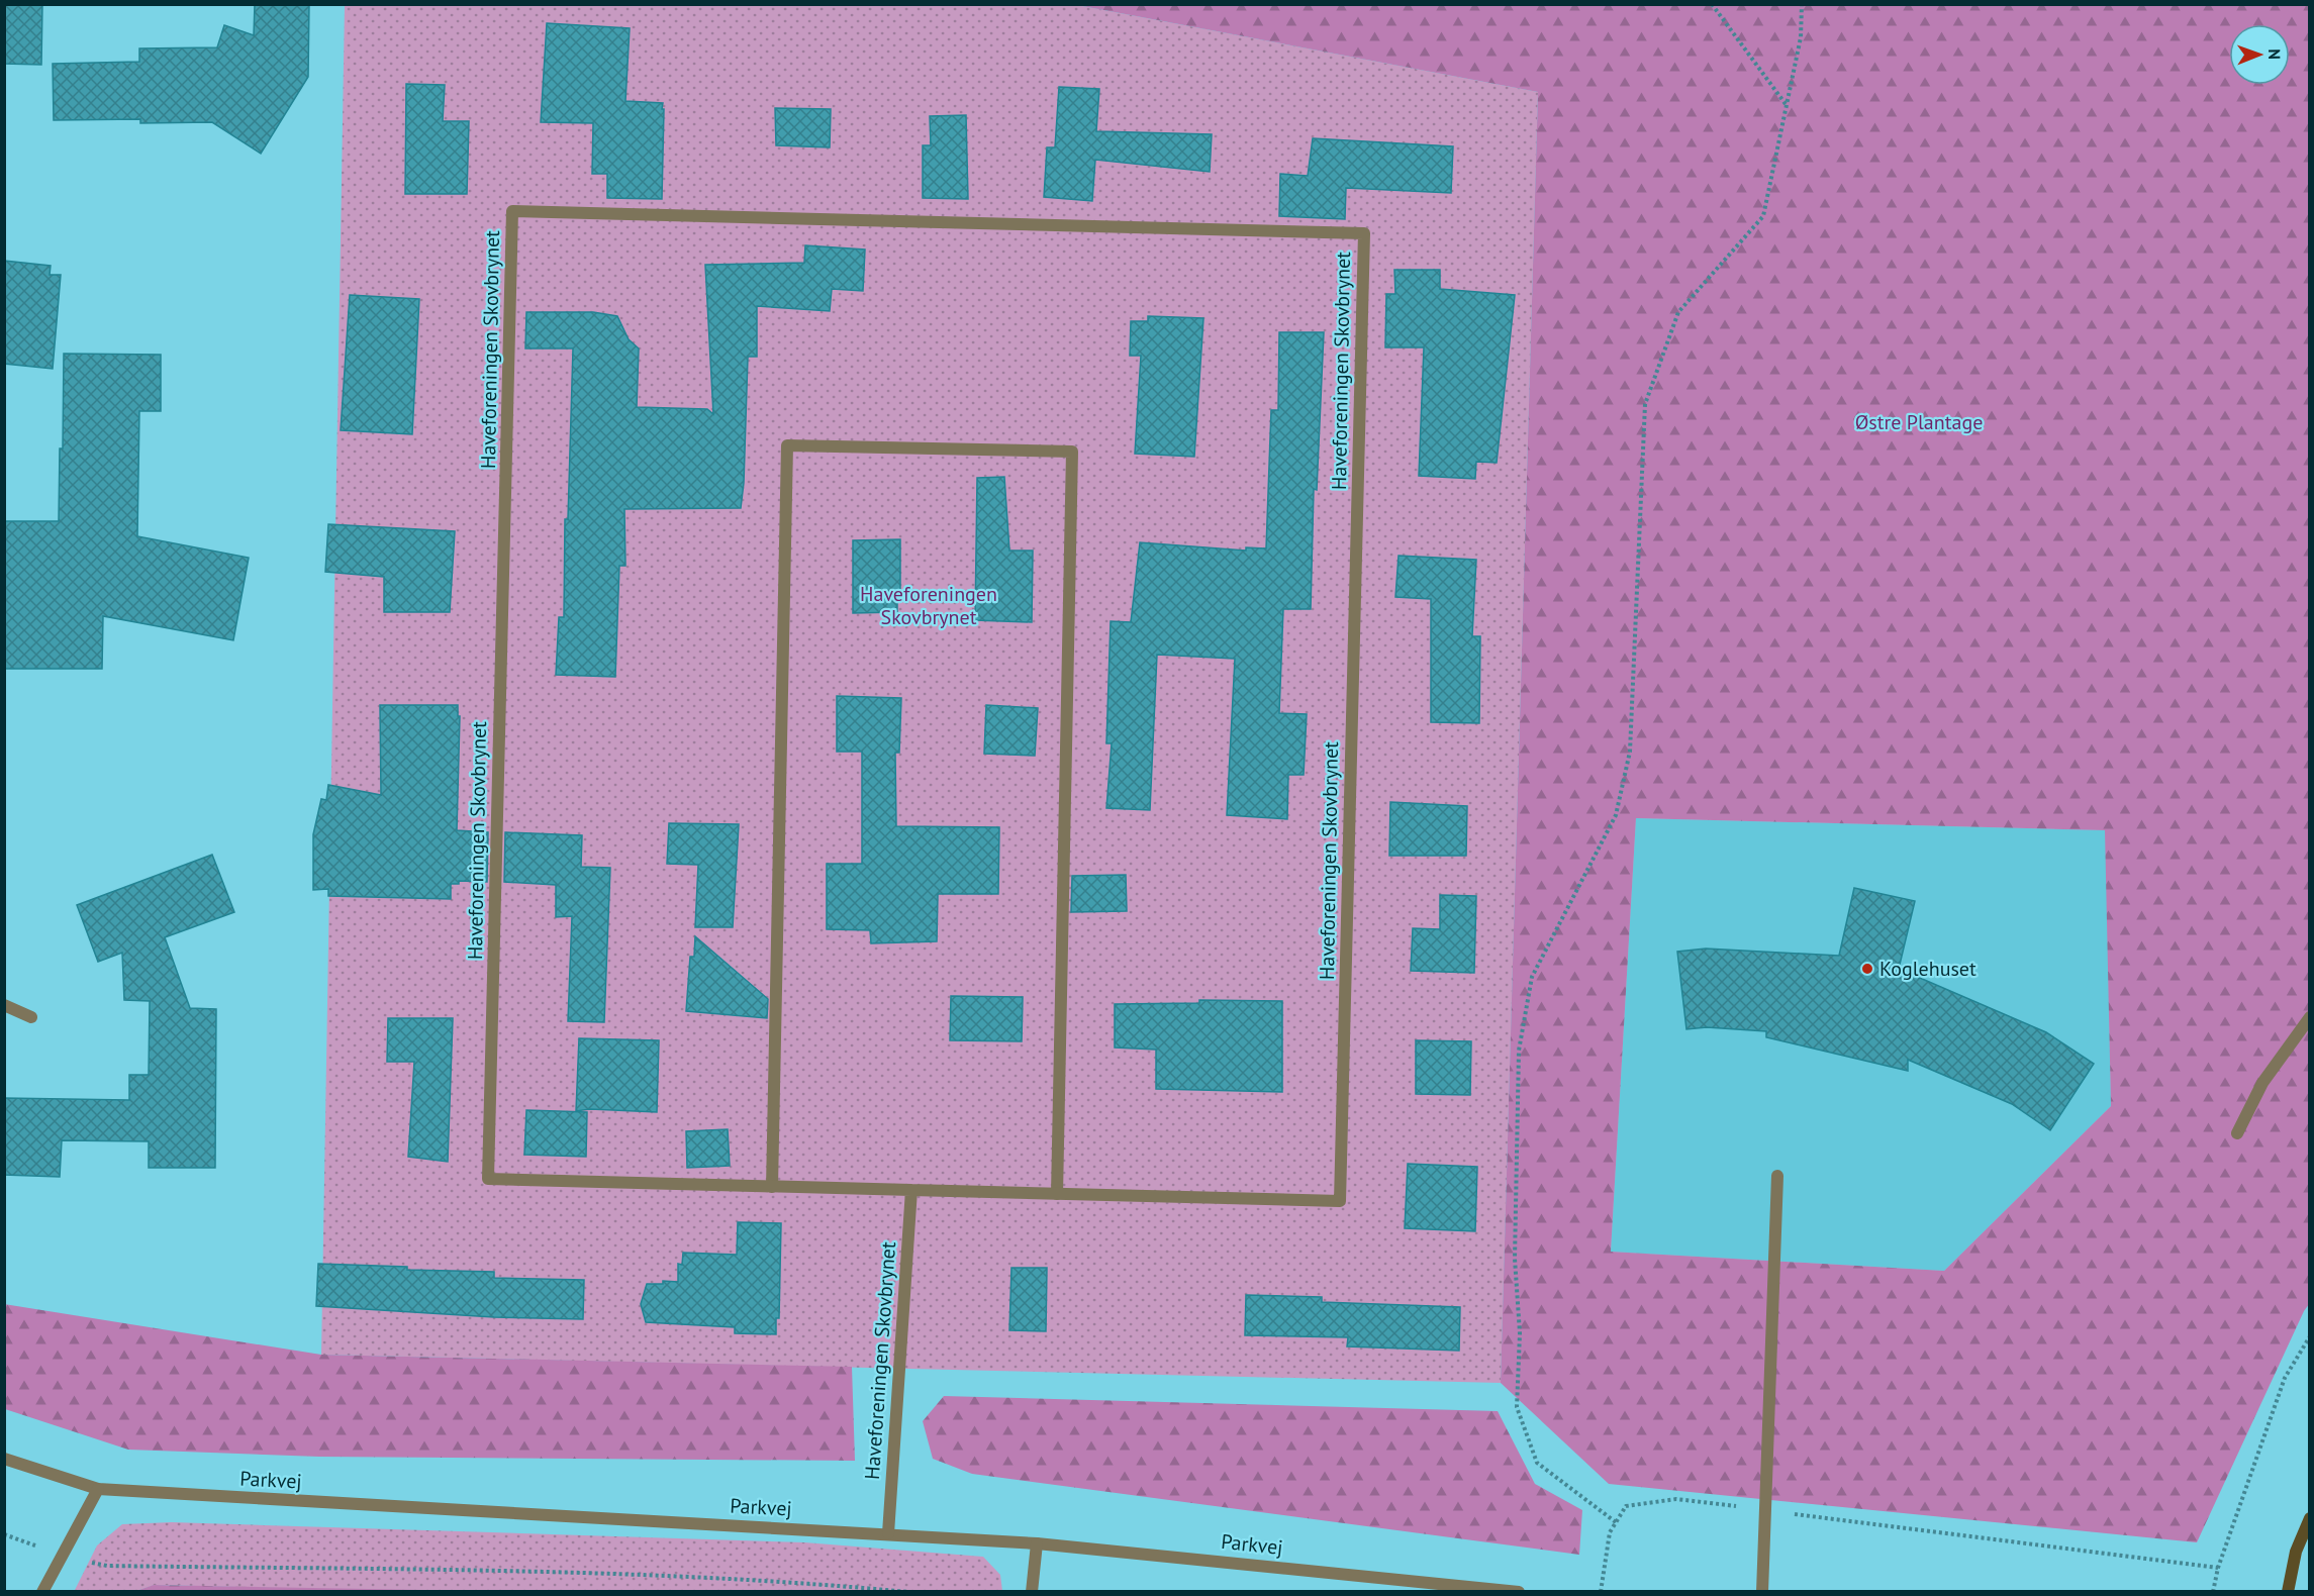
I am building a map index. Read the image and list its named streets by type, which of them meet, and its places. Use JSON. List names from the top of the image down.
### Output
{
  "streets": {
    "street": ["Haveforeningen Skovbrynet", "Parkvej"]
  },
  "crossings": [
    ["Haveforeningen Skovbrynet", "Parkvej"]
  ],
  "parks": ["Østre Plantage", "Haveforeningen Skovbrynet"],
  "places": ["Koglehuset"],
  "north": "right"
}
